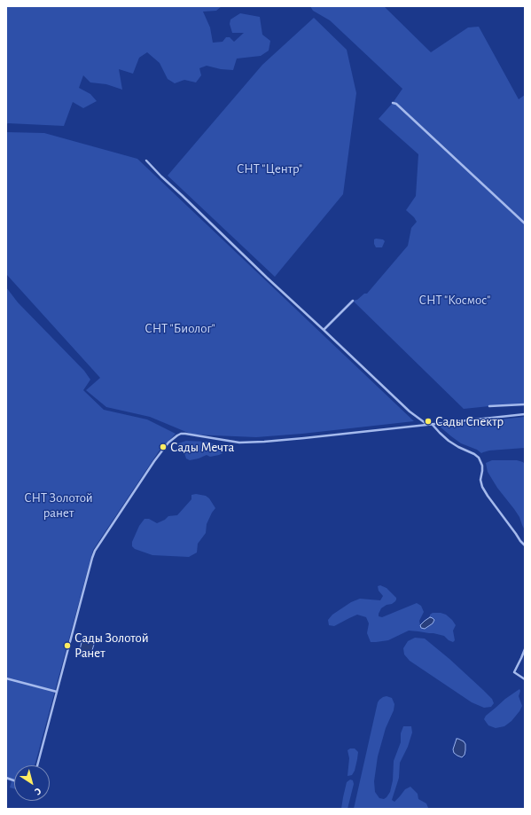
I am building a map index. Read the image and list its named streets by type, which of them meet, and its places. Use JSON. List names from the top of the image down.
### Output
{
  "parks": [
    "СНТ \"Центр\"",
    "СНТ \"Космос\"",
    "СНТ \"Биолог\"",
    "СНТ Золотой ранет"
  ],
  "places": ["Сады Спектр", "Сады Мечта", "Сады Золотой Ранет"],
  "north": "bottom right"
}
